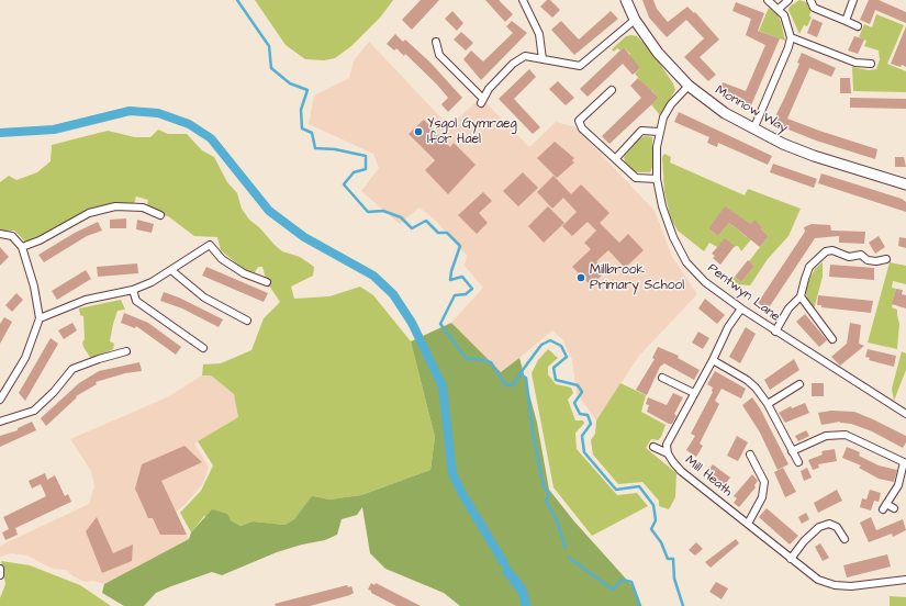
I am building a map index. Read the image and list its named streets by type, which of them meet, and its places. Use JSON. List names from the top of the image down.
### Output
{
  "streets": {
    "street": ["Monnow Way", "Pentwyn Lane", "Mill Heath"]
  },
  "crossings": [
    ["Monnow Way", "Pentwyn Lane"],
    ["Pentwyn Lane", "Mill Heath"]
  ],
  "places": ["Ysgol Gymraeg Ifor Hael", "Millbrook Primary School"]
}
